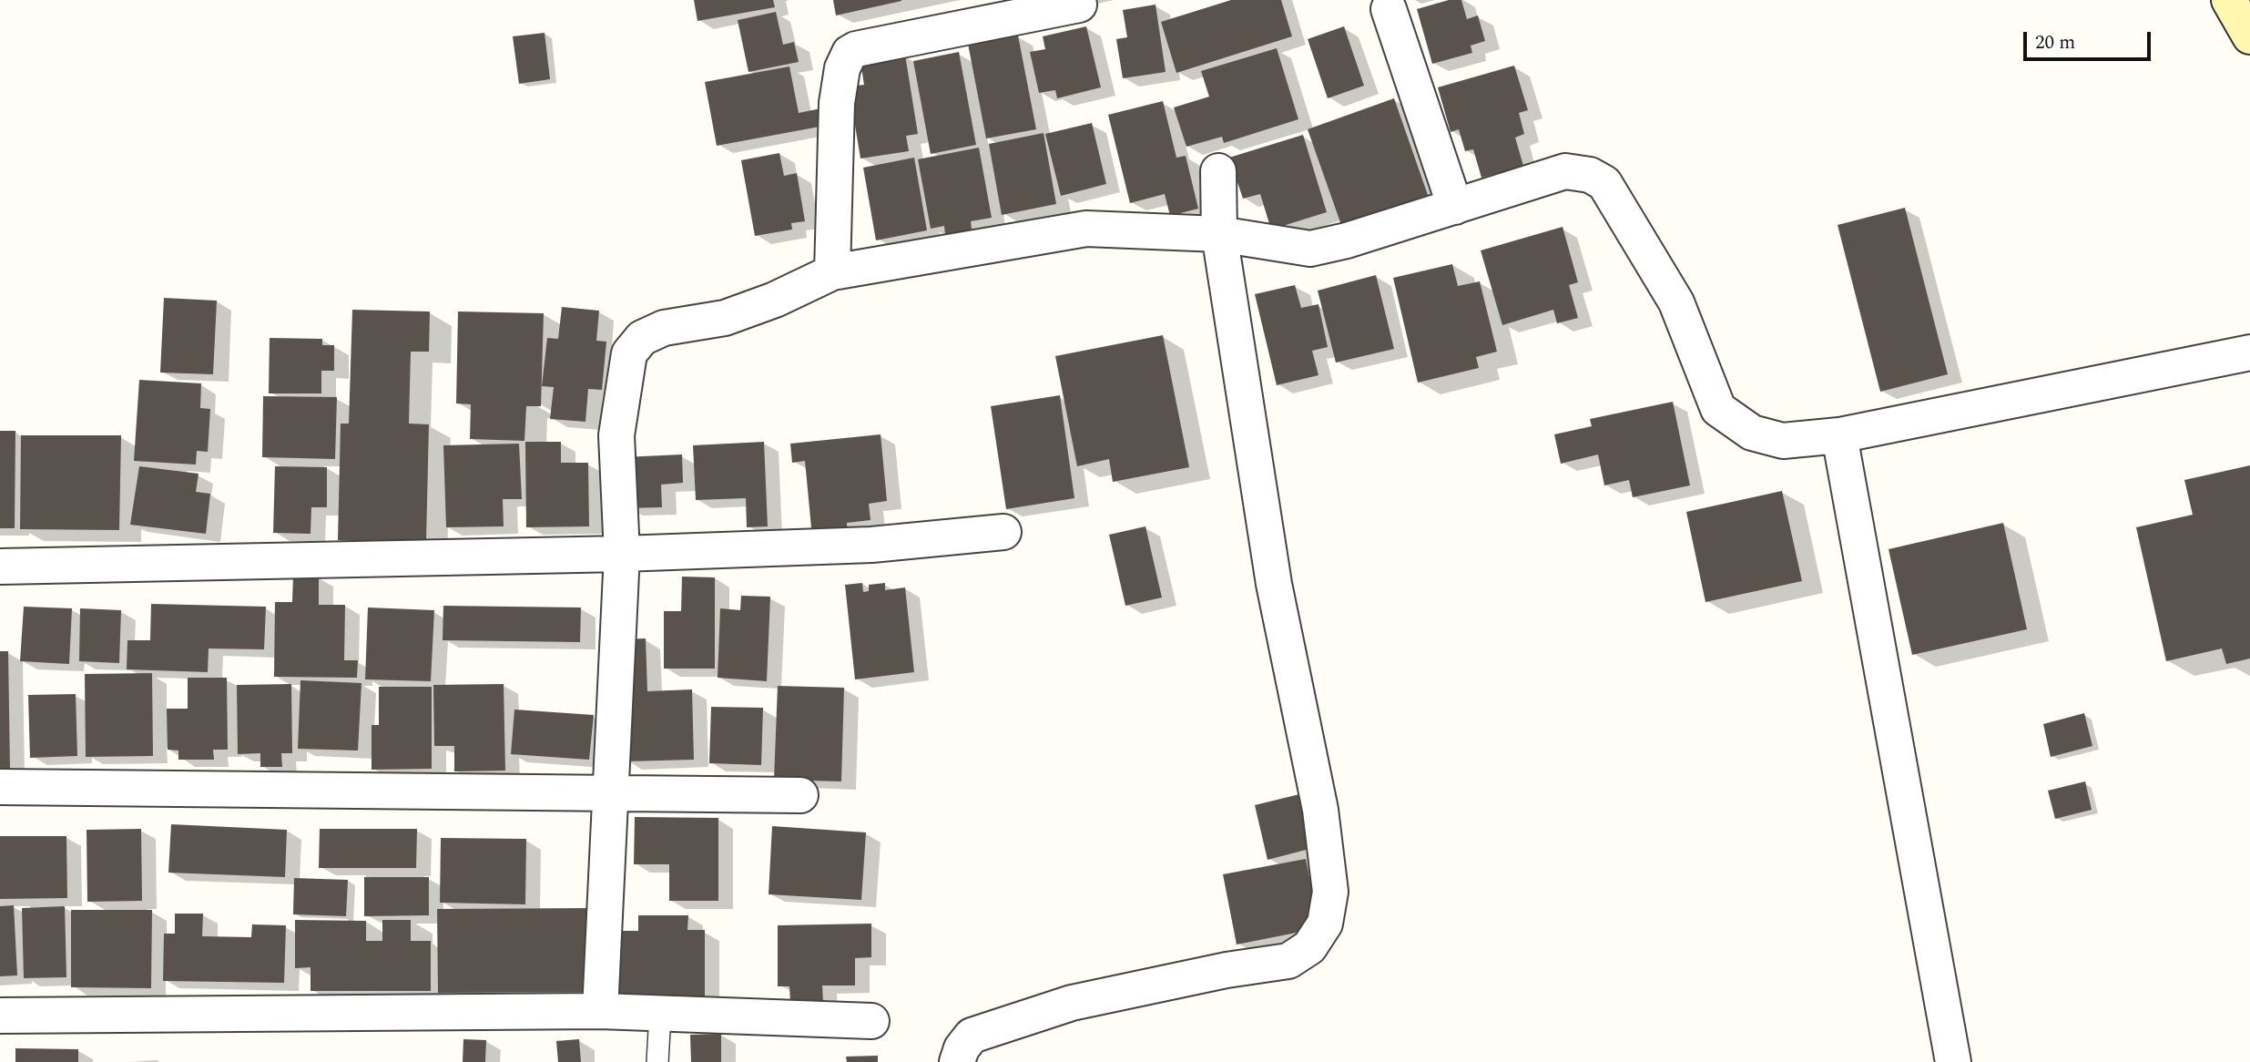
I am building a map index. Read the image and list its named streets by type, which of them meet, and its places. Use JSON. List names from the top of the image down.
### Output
{
  "scale_bar": "20 m"
}
